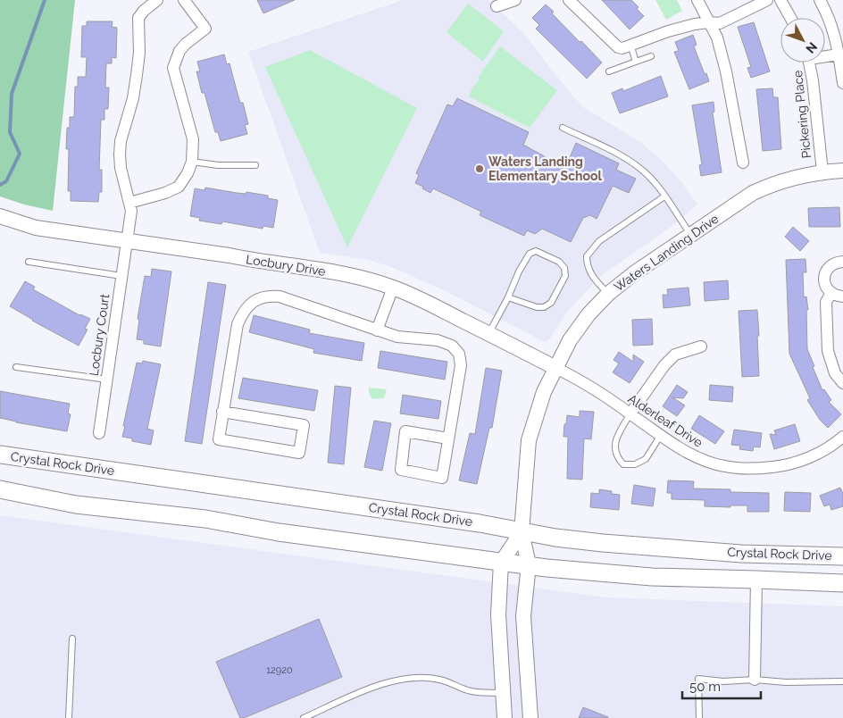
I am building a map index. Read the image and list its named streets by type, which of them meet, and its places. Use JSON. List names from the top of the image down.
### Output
{
  "streets": {
    "main road": ["Crystal Rock Drive"],
    "street": [
      "Pickering Place",
      "Waters Landing Drive",
      "Locbury Drive",
      "Locbury Court",
      "Alderleaf Drive"
    ]
  },
  "crossings": [
    ["Pickering Place", "Waters Landing Drive"],
    ["Waters Landing Drive", "Locbury Drive"],
    ["Waters Landing Drive", "Alderleaf Drive"],
    ["Waters Landing Drive", "Crystal Rock Drive"],
    ["Locbury Drive", "Locbury Court"],
    ["Locbury Drive", "Alderleaf Drive"]
  ],
  "places": ["Waters Landing Elementary School"],
  "house_numbers": ["12920"],
  "scale_bar": "50 m",
  "north": "bottom right"
}
